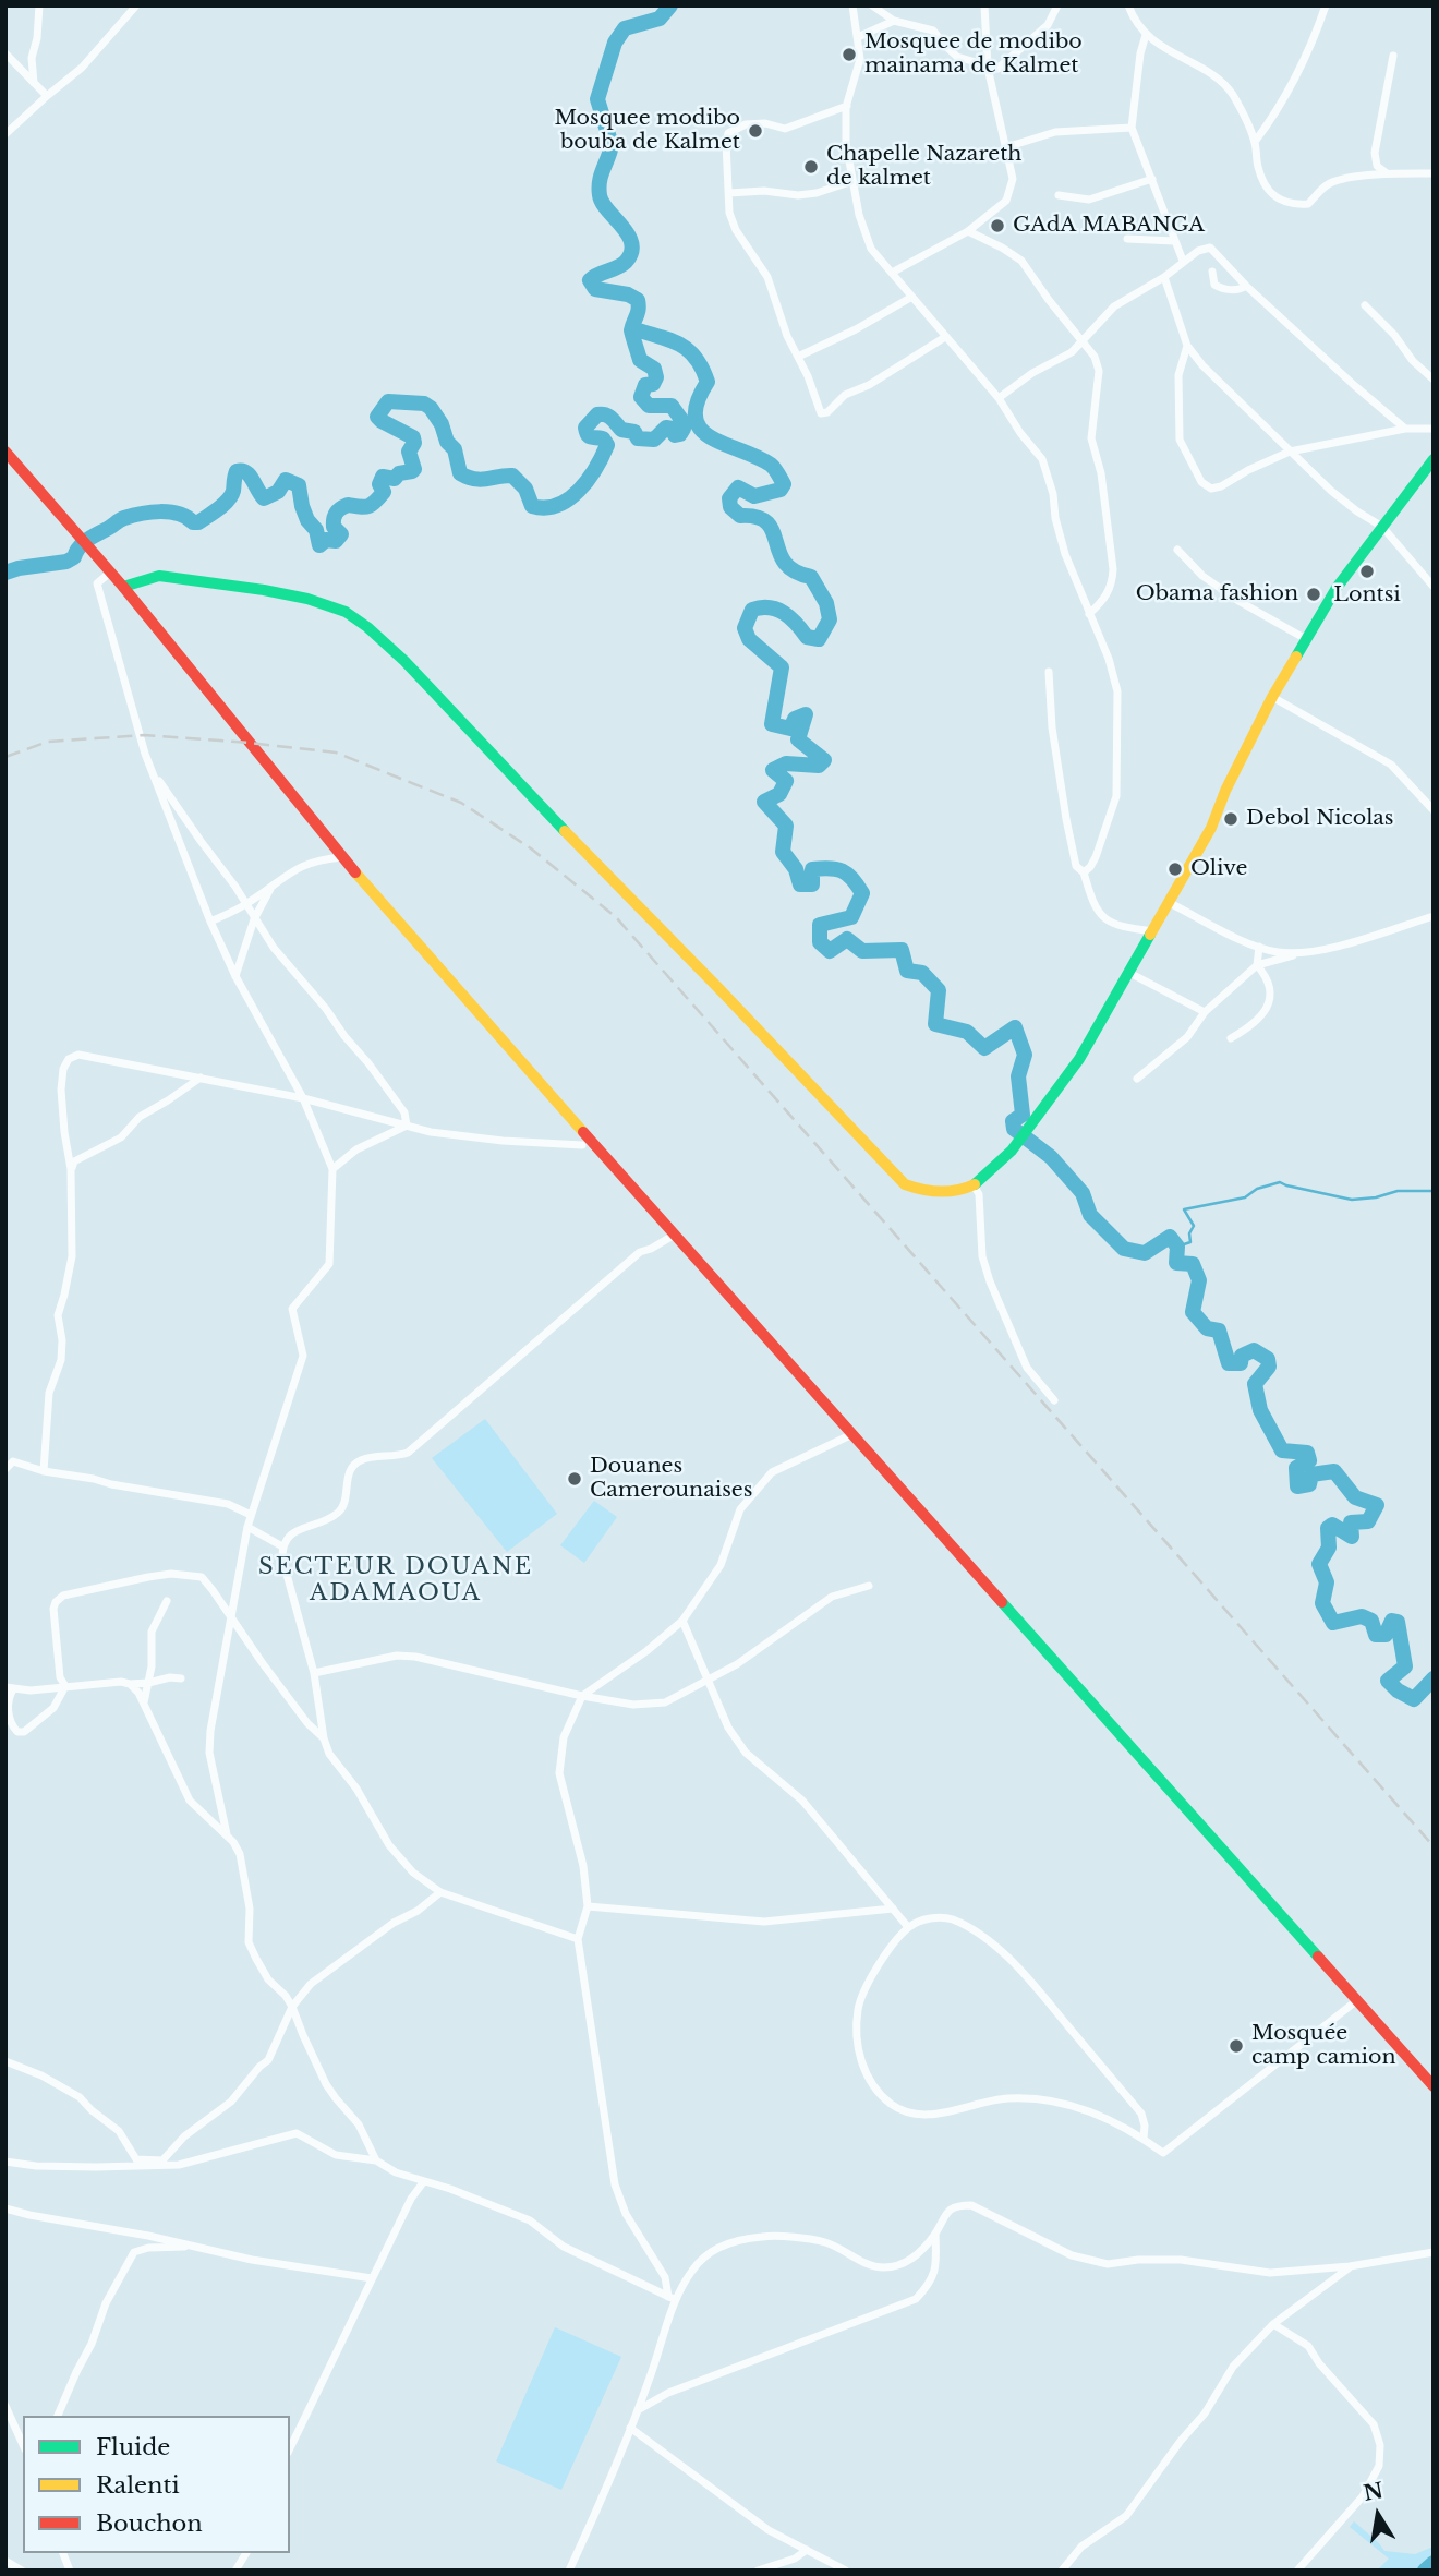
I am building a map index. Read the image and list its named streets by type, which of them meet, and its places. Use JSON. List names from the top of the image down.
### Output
{
  "districts": ["SECTEUR DOUANE ADAMAOUA"],
  "places": [
    "Mosquee de modibo mainama de Kalmet",
    "Mosquee modibo bouba de Kalmet",
    "Chapelle Nazareth de kalmet",
    "GAdA MABANGA",
    "Lontsi",
    "Obama fashion",
    "Debol Nicolas",
    "Olive",
    "Douanes Camerounaises",
    "Mosquée camp camion"
  ],
  "legend": ["Fluide", "Ralenti", "Bouchon"],
  "north": "top"
}
